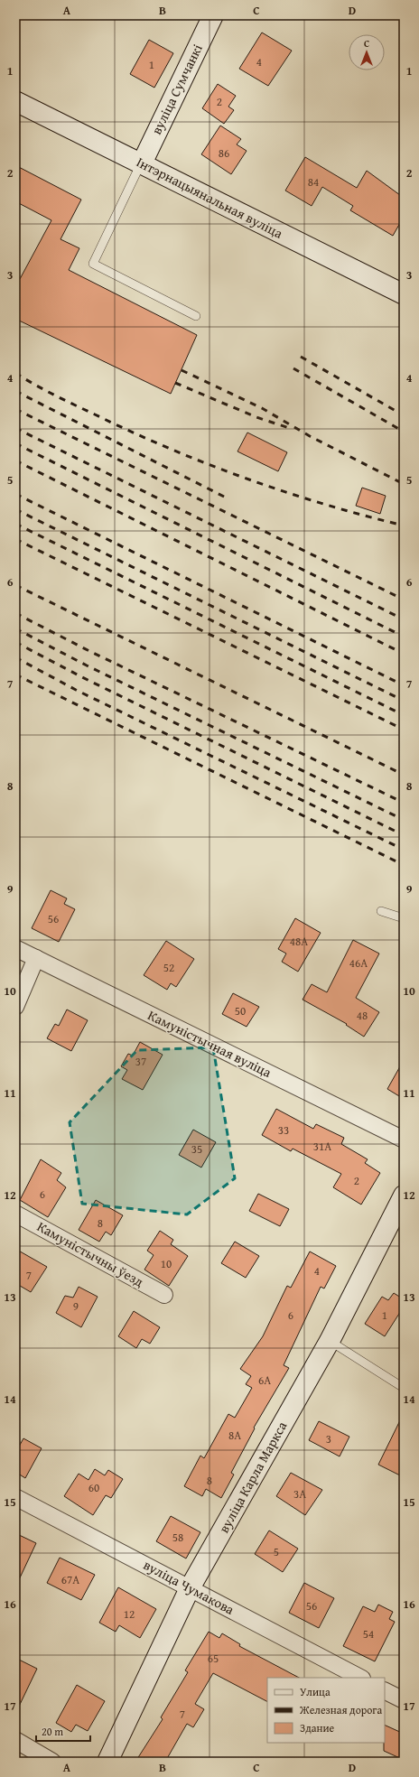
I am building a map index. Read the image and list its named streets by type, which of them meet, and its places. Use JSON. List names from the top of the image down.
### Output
{
  "streets": {
    "street": [
      "вуліца Сумчанкі",
      "Інтэрнацыянальная вуліца",
      "Камуністычная вуліца",
      "Камуністычны ўезд",
      "вуліца Карла Маркса",
      "вуліца Чумакова"
    ]
  },
  "crossings": [
    ["вуліца Сумчанкі", "Інтэрнацыянальная вуліца"],
    ["вуліца Карла Маркса", "вуліца Чумакова"]
  ],
  "house_numbers": [
    "4",
    "1",
    "2",
    "86",
    "84",
    "56",
    "48А",
    "46А",
    "52",
    "50",
    "48",
    "37",
    "33",
    "31А",
    "35",
    "2",
    "6",
    "8",
    "10",
    "4",
    "7",
    "9",
    "6",
    "1",
    "6А",
    "8А",
    "3",
    "8",
    "60",
    "3А",
    "58",
    "5",
    "67А",
    "56",
    "12",
    "54",
    "65",
    "7"
  ],
  "legend": ["Улица", "Железная дорога", "Здание"],
  "scale_bar": "20 m",
  "north": "top",
  "grid": {
    "columns": [
      "A",
      "B",
      "C",
      "D"
    ],
    "rows": [
      "1",
      "2",
      "3",
      "4",
      "5",
      "6",
      "7",
      "8",
      "9",
      "10",
      "11",
      "12",
      "13",
      "14",
      "15",
      "16",
      "17"
    ]
  }
}
